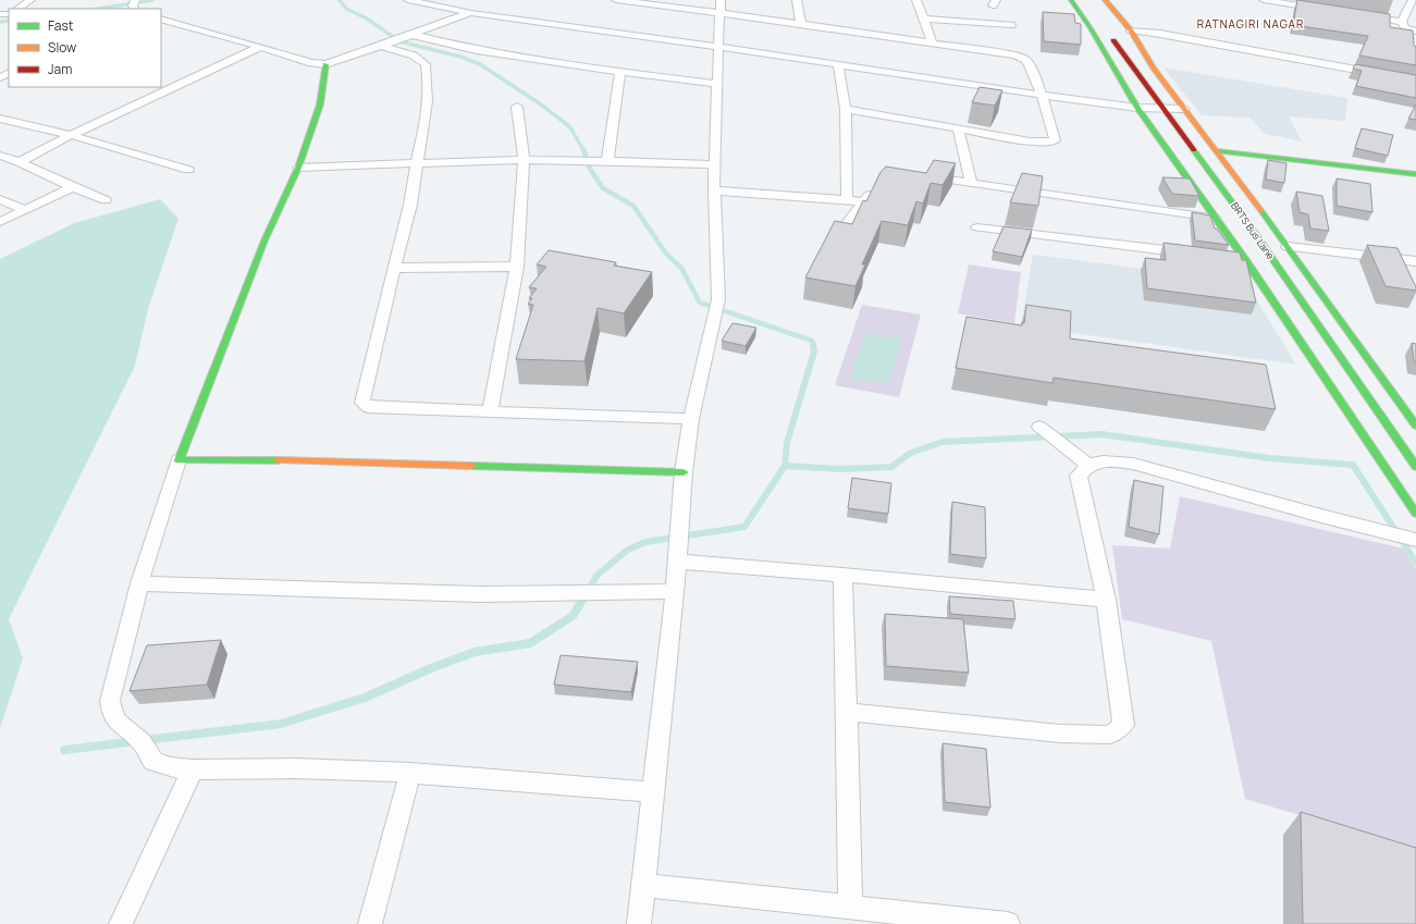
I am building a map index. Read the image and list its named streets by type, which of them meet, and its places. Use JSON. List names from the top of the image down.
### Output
{
  "streets": {
    "main road": ["BRTS Bus Lane"]
  },
  "districts": ["RATNAGIRI NAGAR"],
  "legend": ["Fast", "Slow", "Jam"]
}
